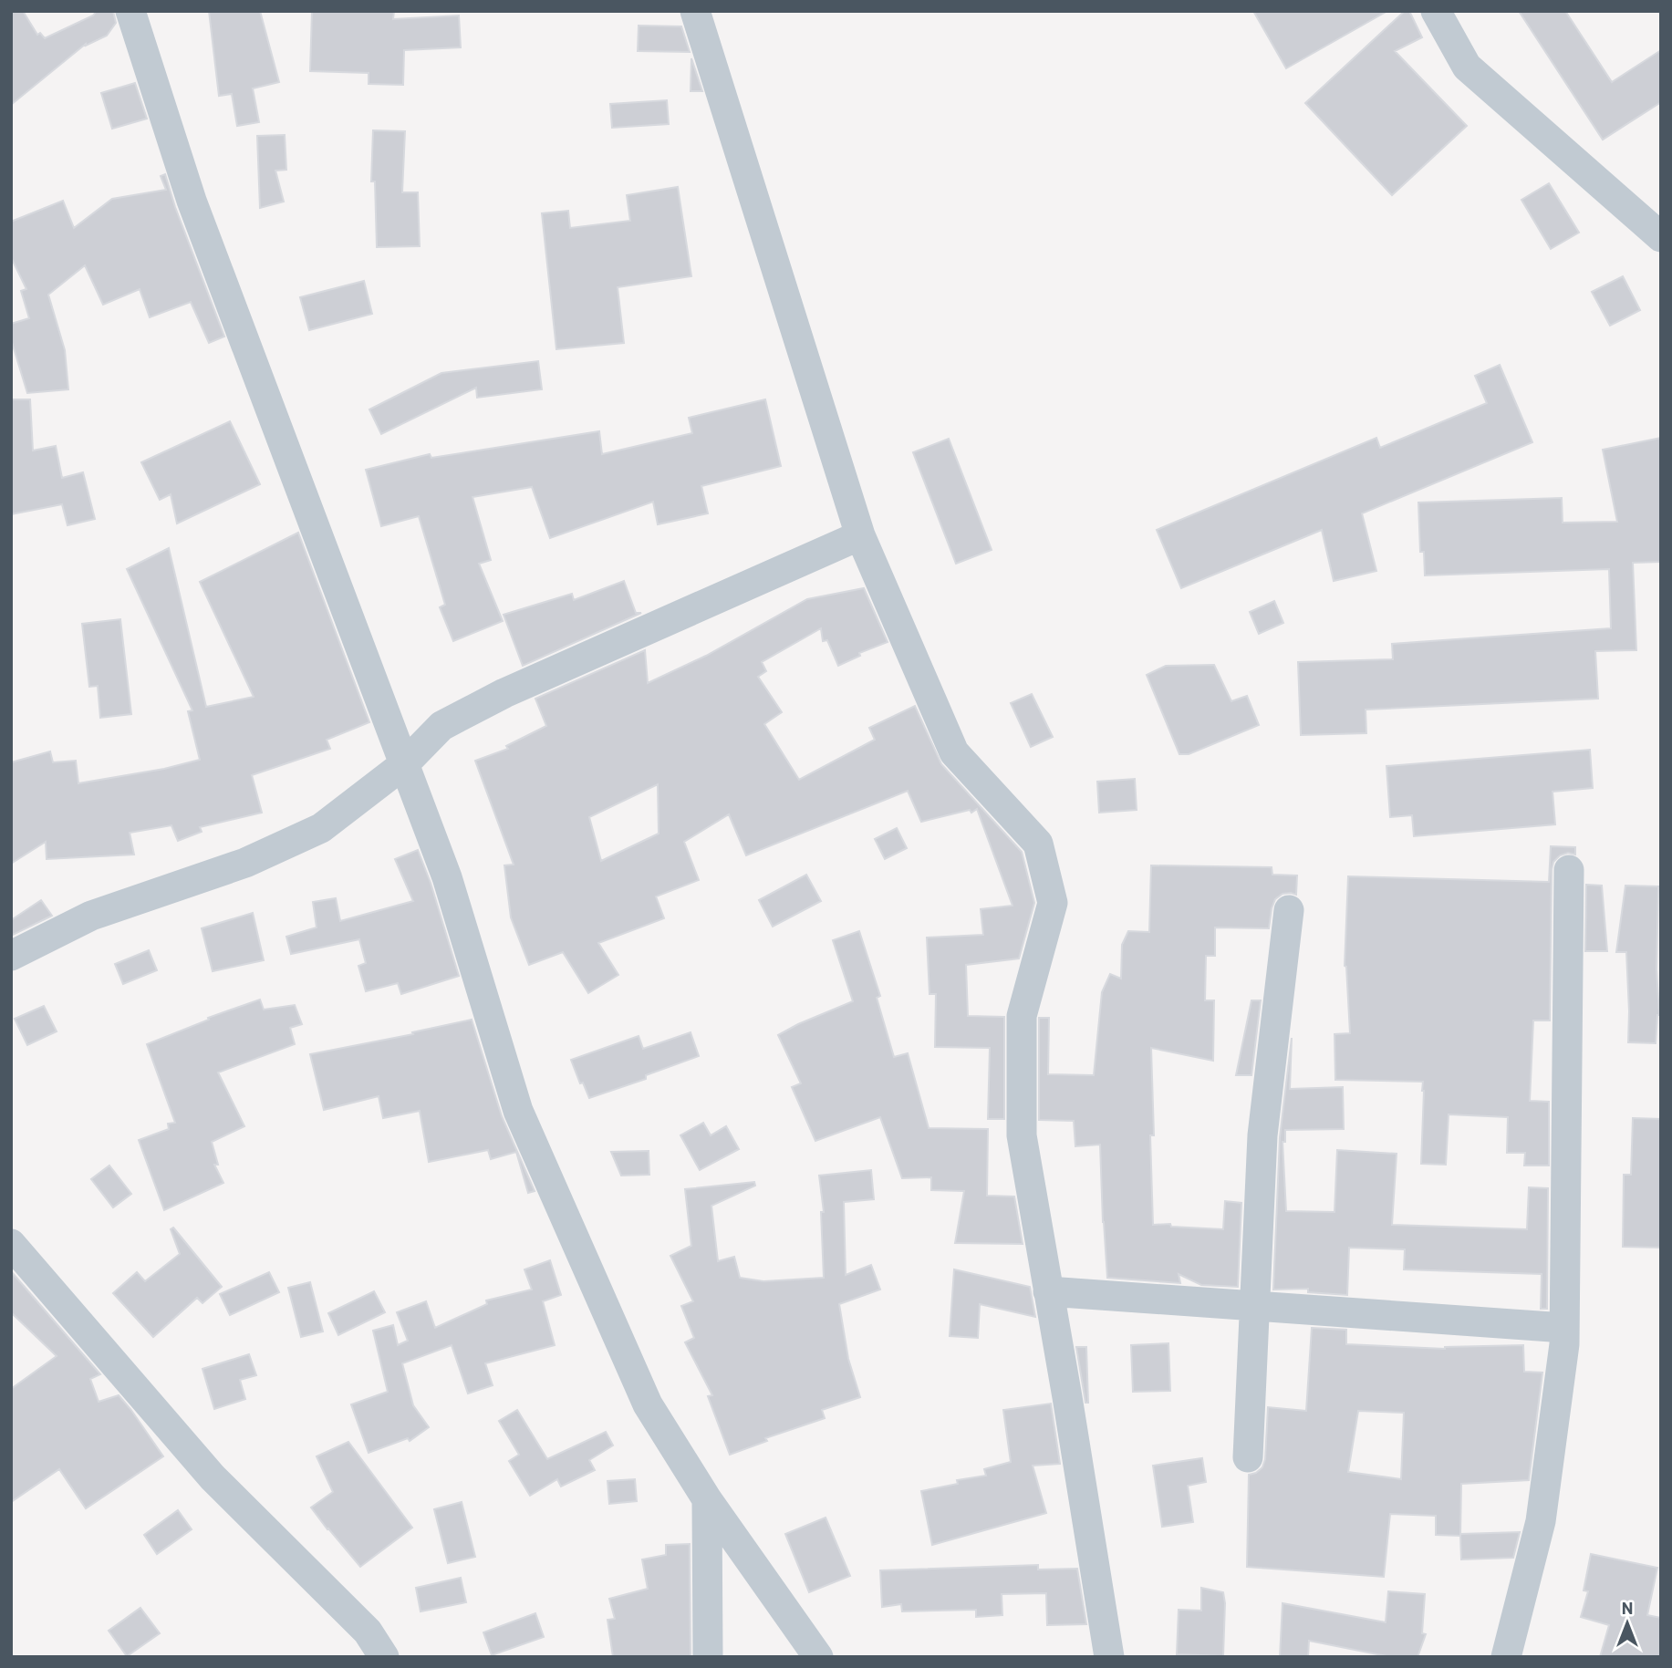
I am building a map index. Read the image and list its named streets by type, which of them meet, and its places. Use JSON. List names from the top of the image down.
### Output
{
  "north": "top"
}
